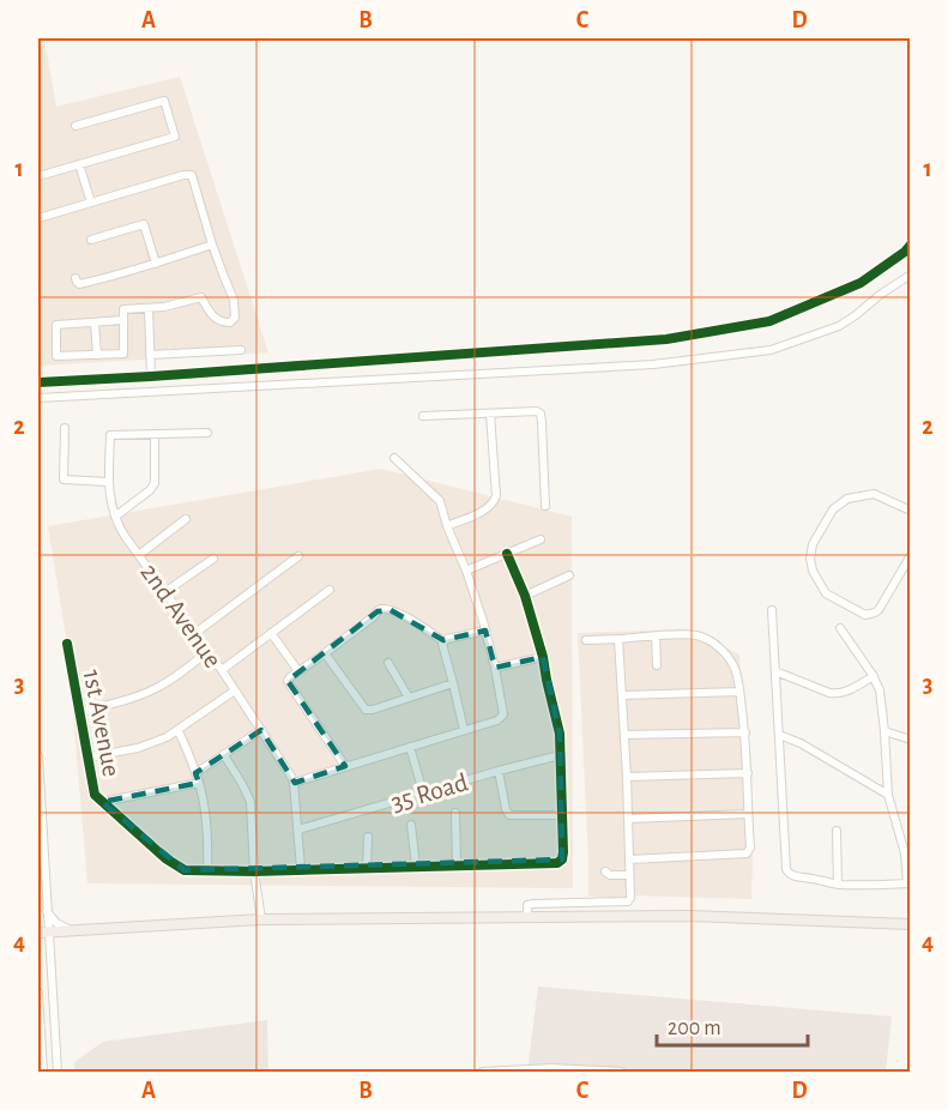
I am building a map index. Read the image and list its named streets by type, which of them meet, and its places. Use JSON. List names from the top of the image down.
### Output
{
  "streets": {
    "street": ["2nd Avenue", "1st Avenue", "35 Road"]
  },
  "crossings": [
    ["2nd Avenue", "1st Avenue"],
    ["2nd Avenue", "35 Road"]
  ],
  "scale_bar": "200 m",
  "grid": {
    "columns": [
      "A",
      "B",
      "C",
      "D"
    ],
    "rows": [
      "1",
      "2",
      "3",
      "4"
    ]
  }
}
